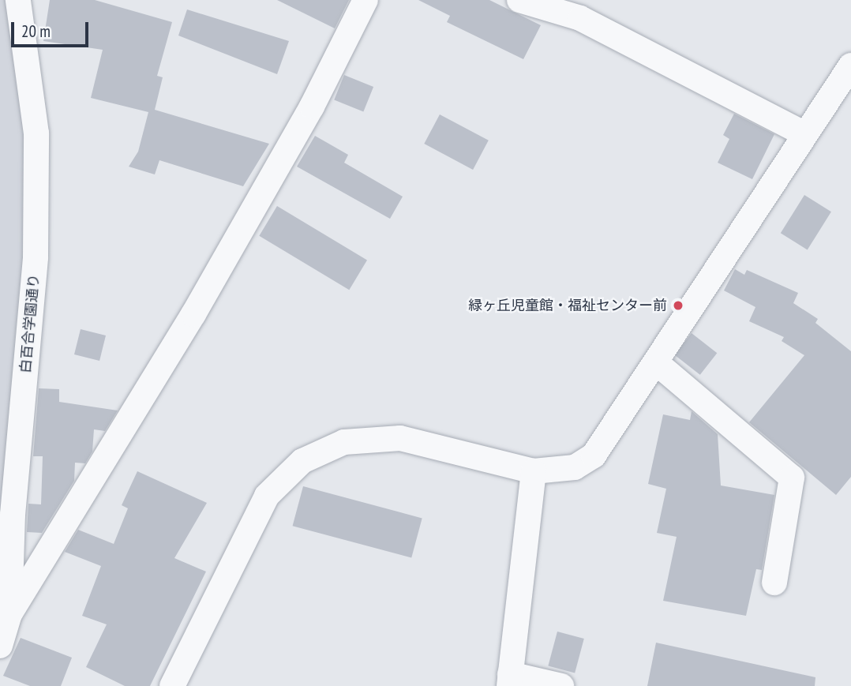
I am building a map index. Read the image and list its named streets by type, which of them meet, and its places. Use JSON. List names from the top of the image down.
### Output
{
  "streets": {
    "street": ["白百合学園通り"]
  },
  "places": ["緑ヶ丘児童館・福祉センター前"],
  "scale_bar": "20 m"
}
